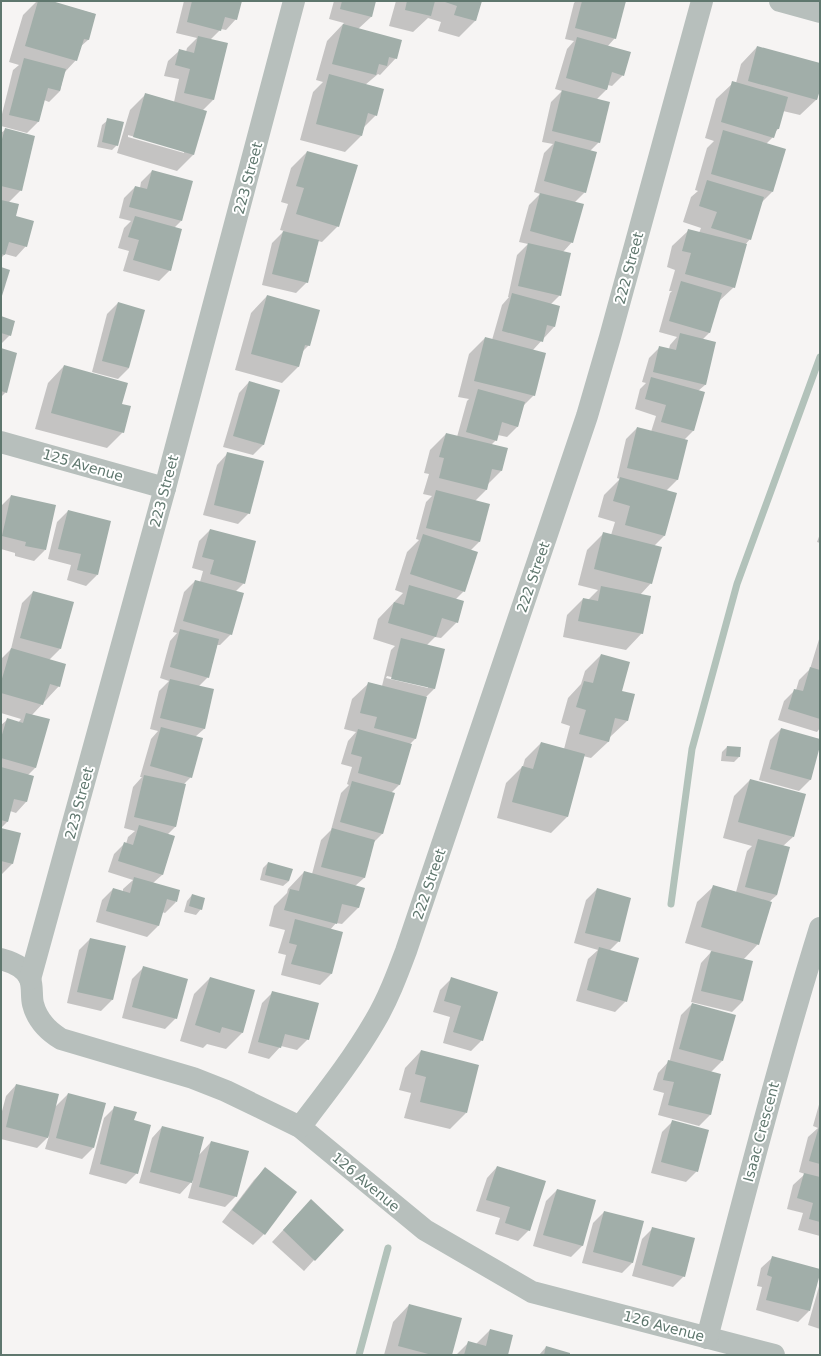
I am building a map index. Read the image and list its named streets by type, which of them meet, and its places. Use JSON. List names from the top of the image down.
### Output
{
  "streets": {
    "street": [
      "223 Street",
      "222 Street",
      "125 Avenue",
      "Isaac Crescent",
      "126 Avenue"
    ]
  },
  "crossings": [
    ["223 Street", "125 Avenue"],
    ["223 Street", "126 Avenue"],
    ["222 Street", "126 Avenue"],
    ["Isaac Crescent", "126 Avenue"]
  ]
}
